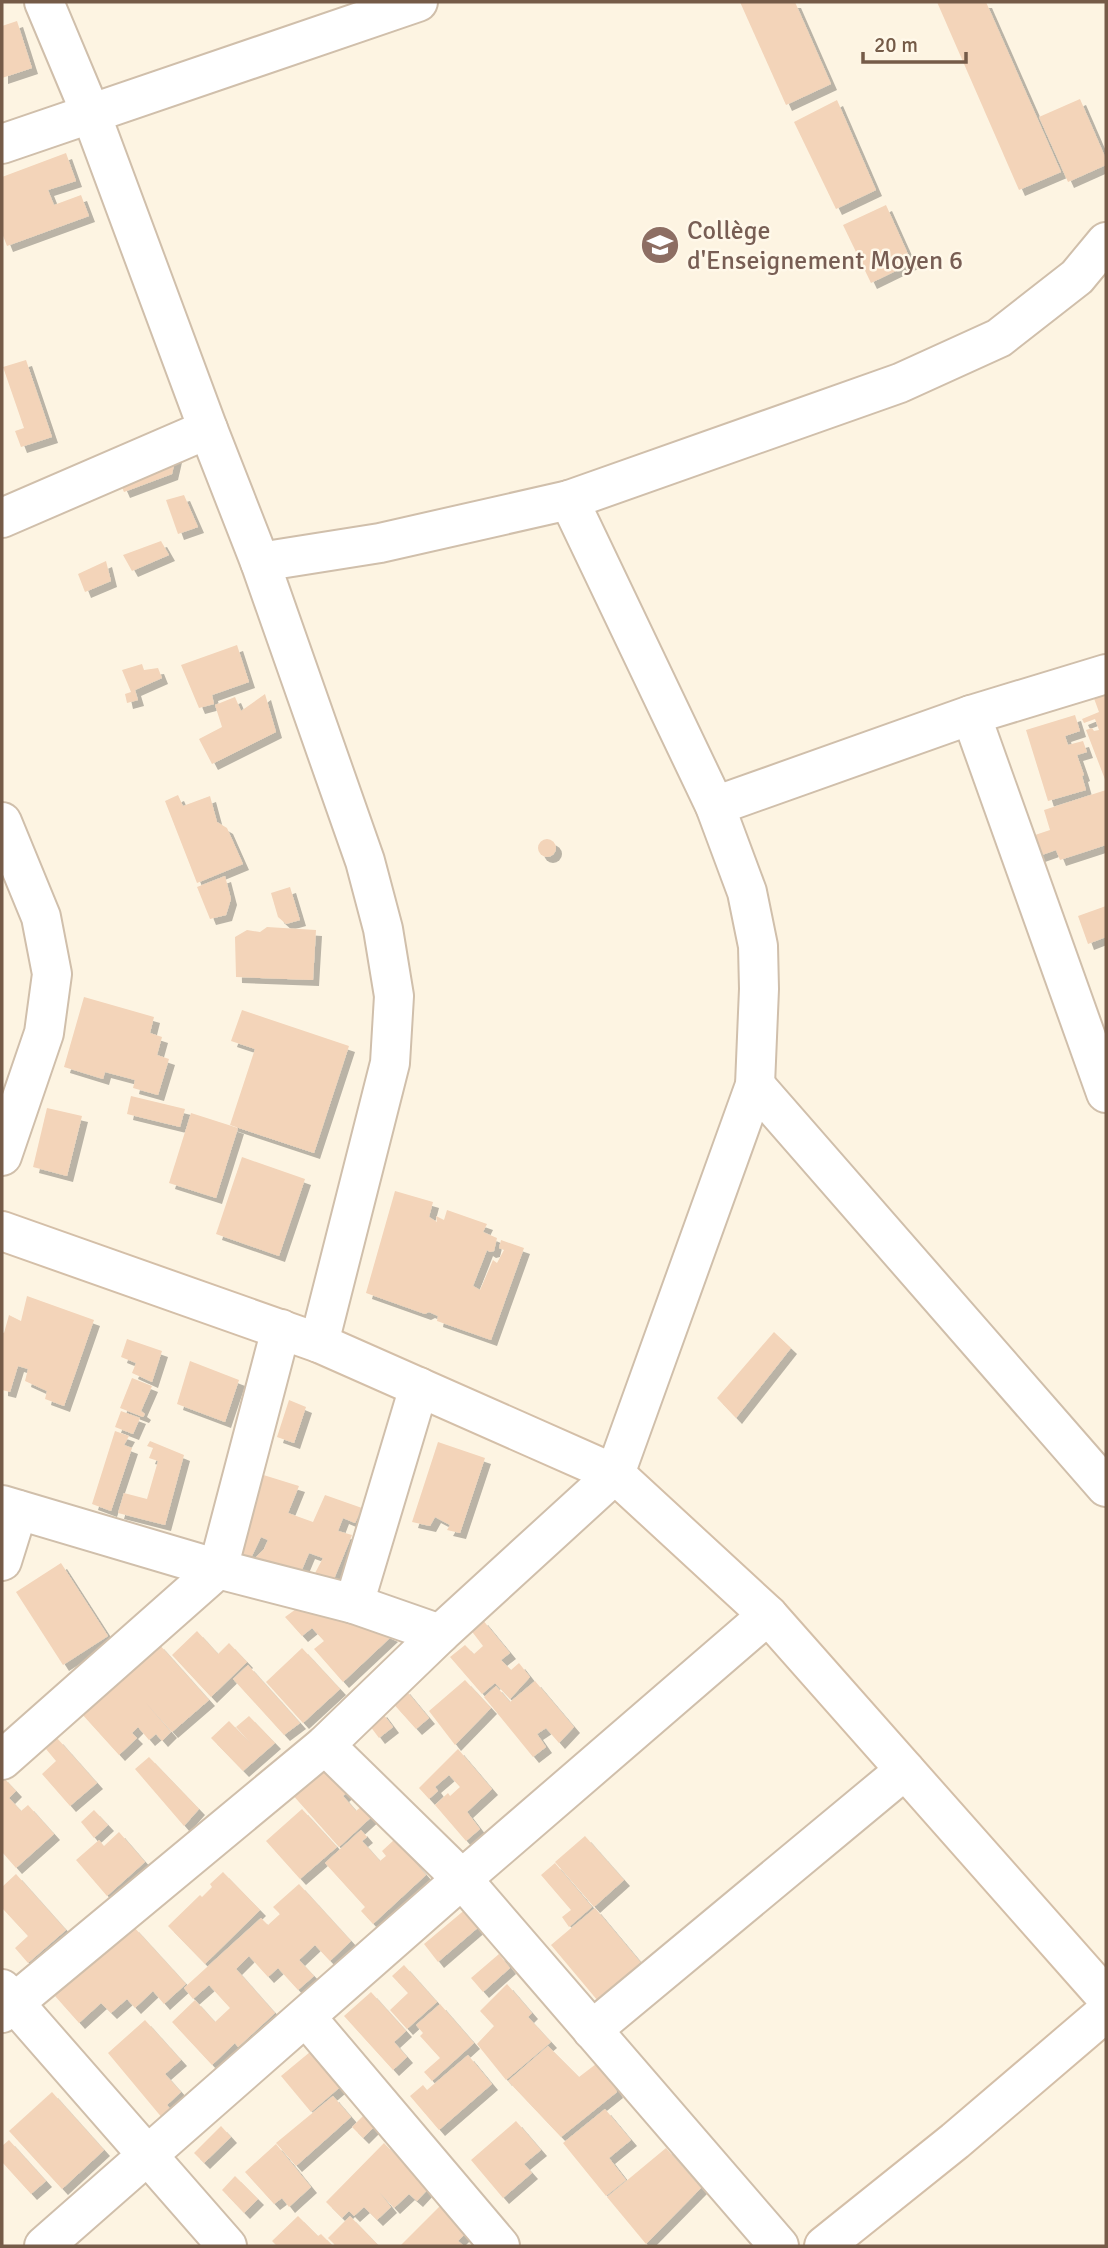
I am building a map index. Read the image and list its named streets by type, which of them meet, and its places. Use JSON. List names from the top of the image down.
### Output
{
  "places": {
    "school or university": ["Collège d'Enseignement Moyen 6"]
  },
  "scale_bar": "20 m"
}
